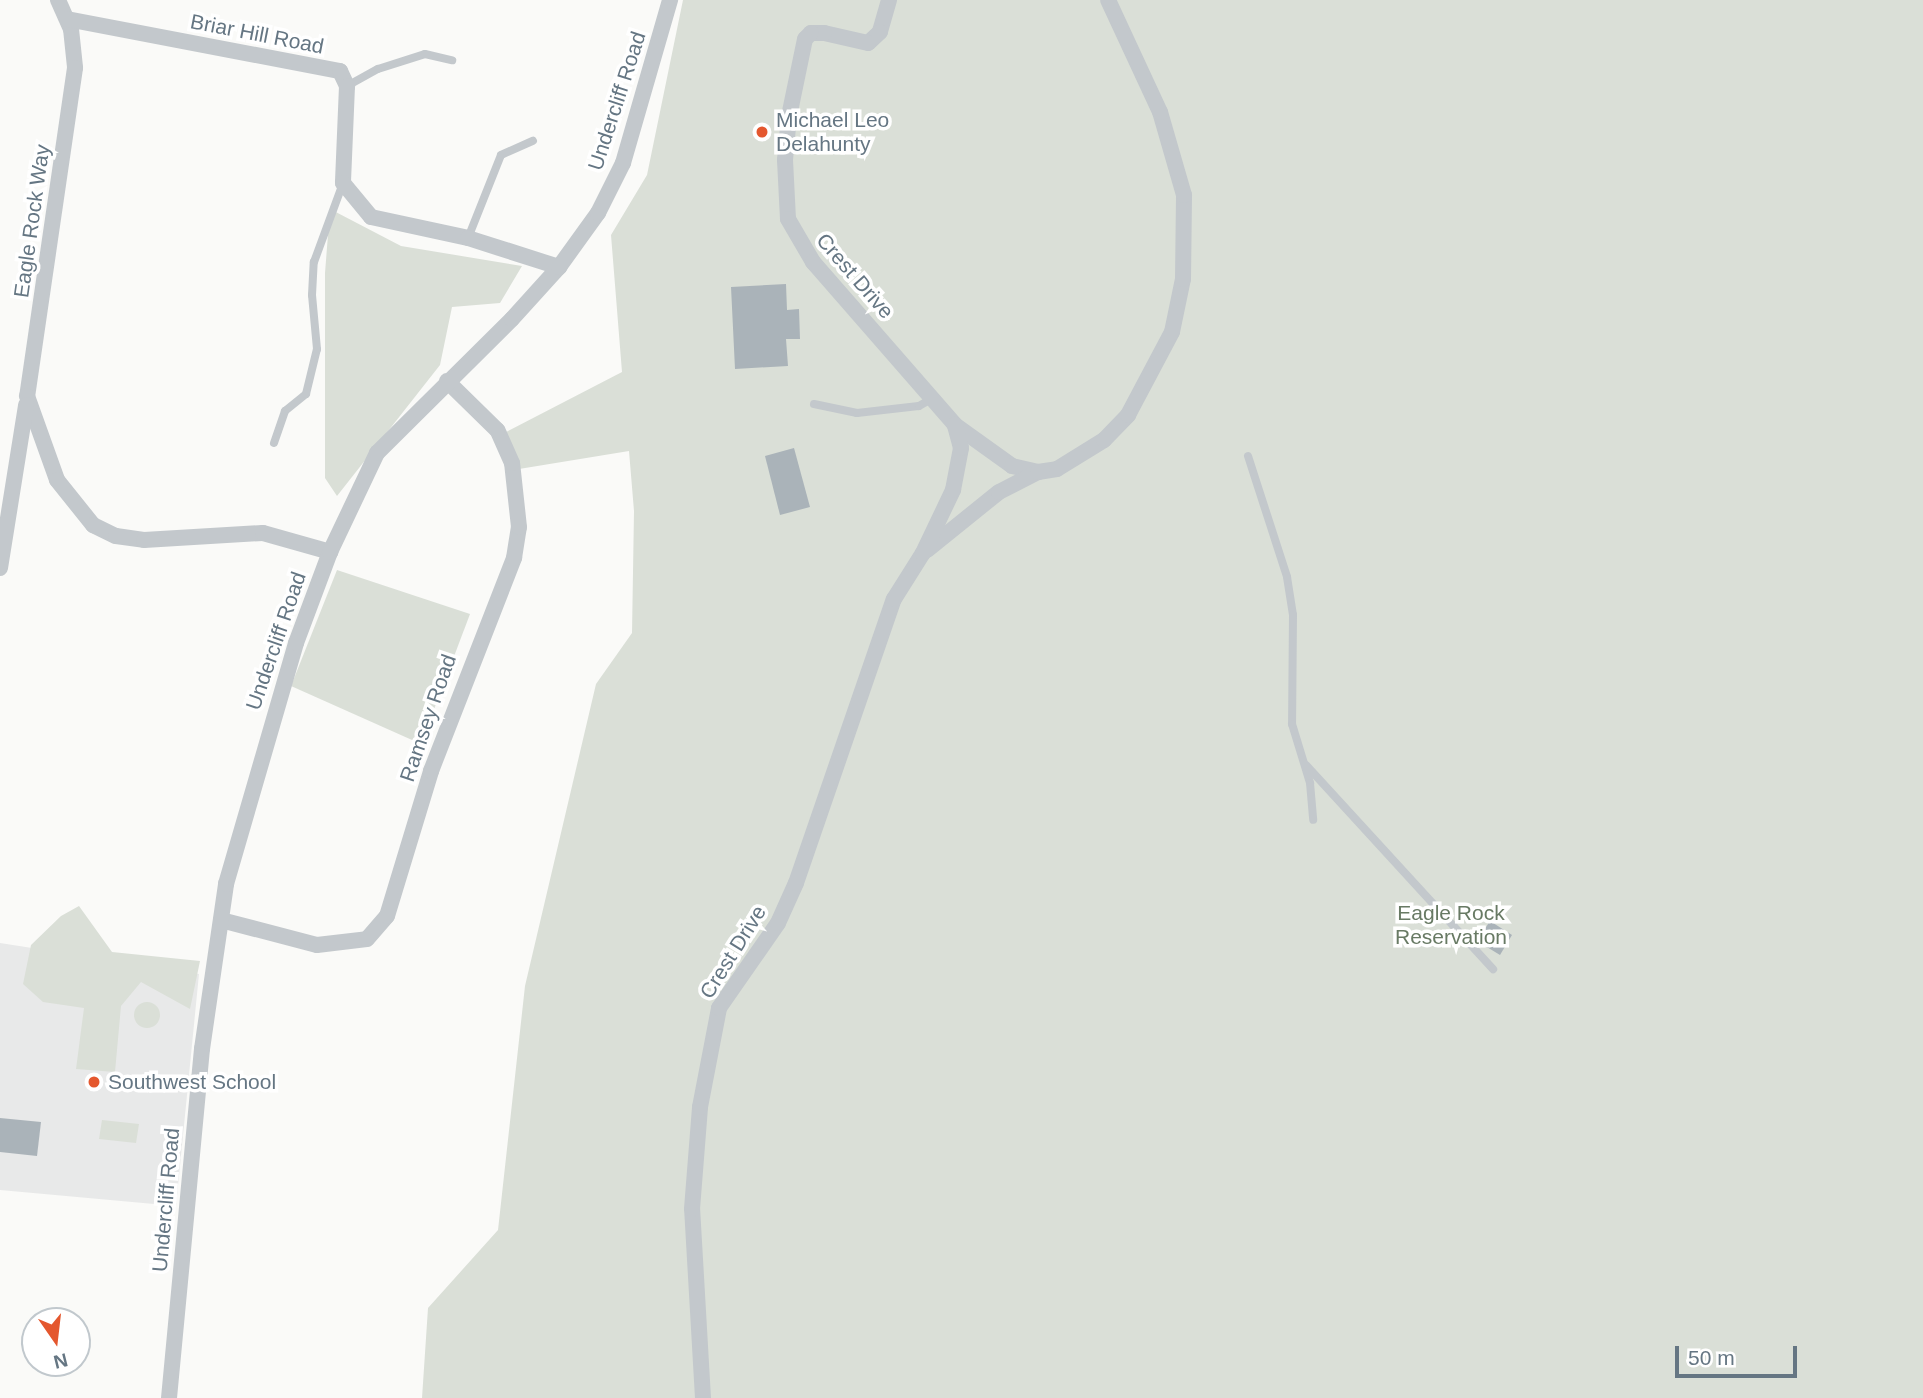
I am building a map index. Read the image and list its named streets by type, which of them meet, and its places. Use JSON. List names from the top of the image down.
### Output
{
  "streets": {
    "street": [
      "Briar Hill Road",
      "Undercliff Road",
      "Eagle Rock Way",
      "Crest Drive",
      "Ramsey Road"
    ]
  },
  "crossings": [
    ["Briar Hill Road", "Eagle Rock Way"],
    ["Undercliff Road", "Eagle Rock Way"],
    ["Undercliff Road", "Ramsey Road"]
  ],
  "parks": ["Eagle Rock Reservation"],
  "places": ["Michael Leo Delahunty", "Southwest School"],
  "scale_bar": "50 m",
  "north": "bottom"
}
